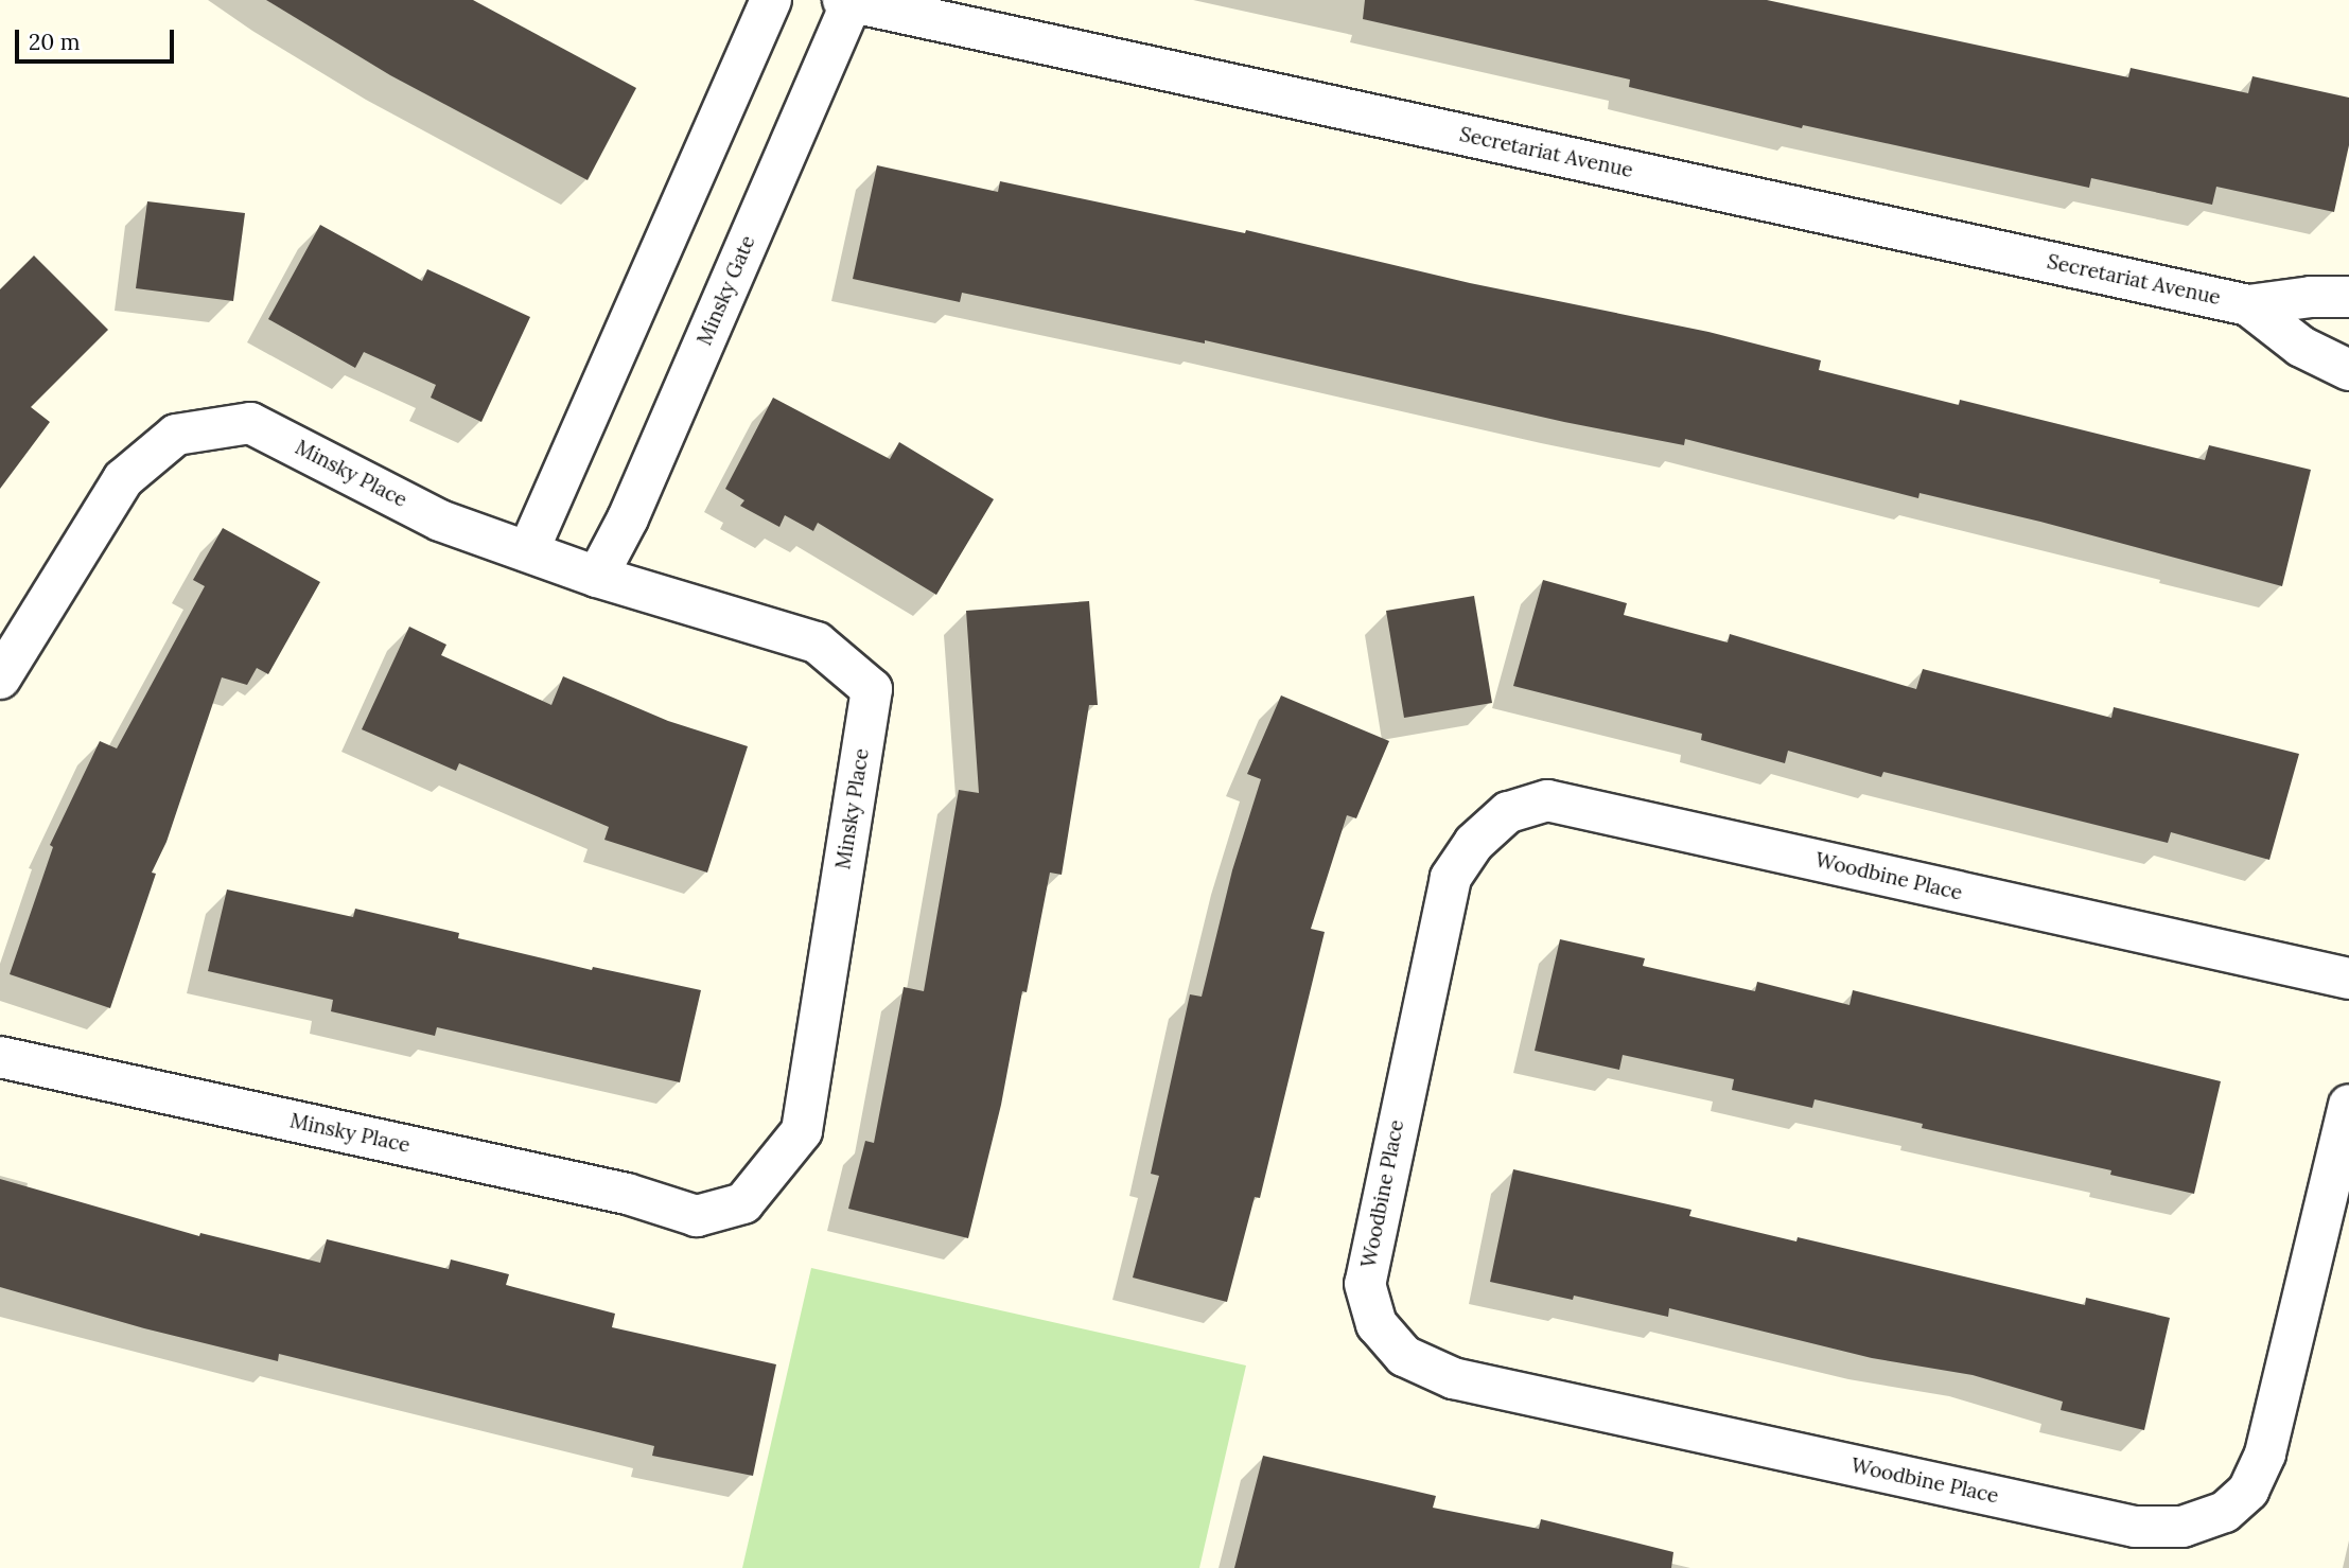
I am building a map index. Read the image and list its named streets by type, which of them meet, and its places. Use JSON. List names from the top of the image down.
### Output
{
  "streets": {
    "street": [
      "Secretariat Avenue",
      "Minsky Gate",
      "Minsky Place",
      "Woodbine Place"
    ]
  },
  "crossings": [
    ["Secretariat Avenue", "Minsky Gate"],
    ["Minsky Gate", "Minsky Place"]
  ],
  "scale_bar": "20 m"
}
